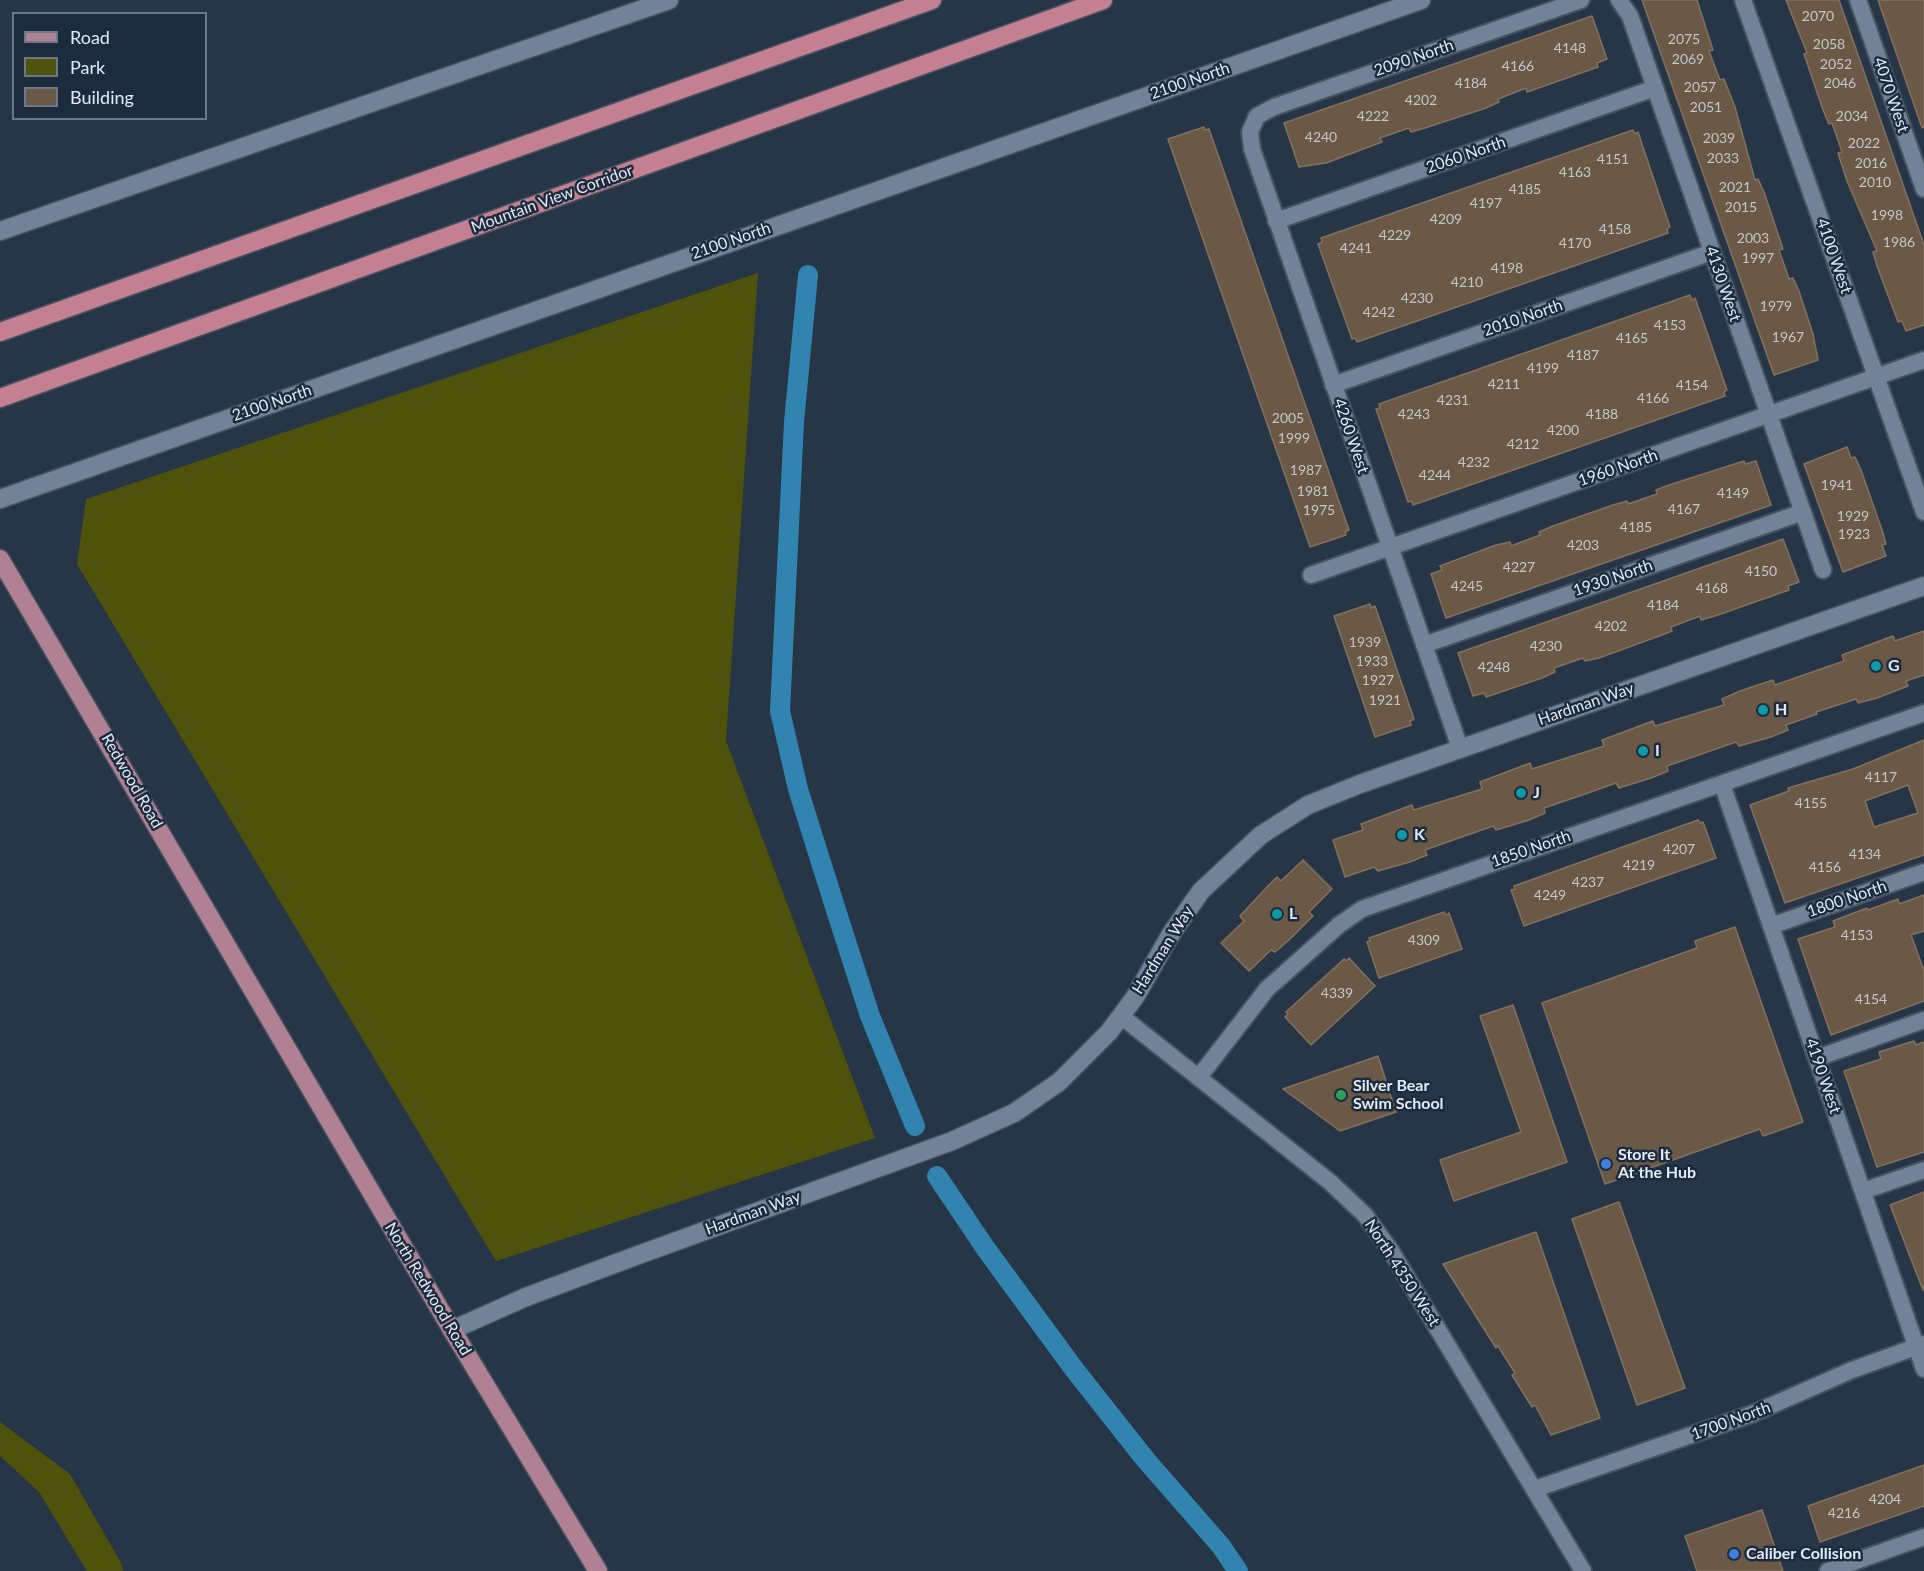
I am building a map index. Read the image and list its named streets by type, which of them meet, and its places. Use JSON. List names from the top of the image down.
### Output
{
  "streets": {
    "highway": ["Mountain View Corridor"],
    "main road": [
      "2100 North",
      "Hardman Way",
      "Redwood Road",
      "North Redwood Road"
    ],
    "street": [
      "2090 North",
      "4070 West",
      "2060 North",
      "4100 West",
      "4130 West",
      "2010 North",
      "4260 West",
      "1960 North",
      "1930 North",
      "1850 North",
      "1800 North",
      "4190 West",
      "North 4350 West",
      "1700 North"
    ]
  },
  "crossings": [
    ["2090 North", "4260 West"],
    ["2060 North", "4130 West"],
    ["2060 North", "4260 West"],
    ["4100 West", "1960 North"],
    ["4130 West", "2010 North"],
    ["4130 West", "1960 North"],
    ["4130 West", "1930 North"],
    ["2010 North", "4260 West"],
    ["4260 West", "1960 North"],
    ["4260 West", "1930 North"],
    ["4260 West", "Hardman Way"],
    ["Hardman Way", "North 4350 West"],
    ["Hardman Way", "North Redwood Road"],
    ["Redwood Road", "North Redwood Road"],
    ["1850 North", "4190 West"],
    ["1850 North", "North 4350 West"],
    ["1800 North", "4190 West"],
    ["4190 West", "1700 North"],
    ["North 4350 West", "1700 North"]
  ],
  "places": [
    "G",
    "H",
    "I",
    "J",
    "K",
    "L",
    "Silver Bear Swim School",
    "Store It At the Hub",
    "Caliber Collision"
  ],
  "house_numbers": [
    "2070",
    "2075",
    "2058",
    "4148",
    "2069",
    "2052",
    "4166",
    "4184",
    "2046",
    "2057",
    "4202",
    "2051",
    "4222",
    "2034",
    "4240",
    "2039",
    "2022",
    "2033",
    "4151",
    "2016",
    "4163",
    "2010",
    "2021",
    "4185",
    "4197",
    "2015",
    "1998",
    "4209",
    "4158",
    "4229",
    "2003",
    "1986",
    "4170",
    "4241",
    "1997",
    "4198",
    "4210",
    "4230",
    "1979",
    "4242",
    "4153",
    "1967",
    "4165",
    "4187",
    "4199",
    "4211",
    "4154",
    "4166",
    "4231",
    "4243",
    "4188",
    "2005",
    "4200",
    "1999",
    "4212",
    "4232",
    "1987",
    "4244",
    "1941",
    "1981",
    "4149",
    "4167",
    "1975",
    "1929",
    "4185",
    "1923",
    "4203",
    "4227",
    "4150",
    "4245",
    "4168",
    "4184",
    "4202",
    "1939",
    "4230",
    "1933",
    "4248",
    "1927",
    "1921",
    "4117",
    "4155",
    "4207",
    "4134",
    "4219",
    "4156",
    "4237",
    "4249",
    "4153",
    "4309",
    "4339",
    "4154",
    "4204",
    "4216"
  ],
  "legend": ["Road", "Park", "Building"]
}
